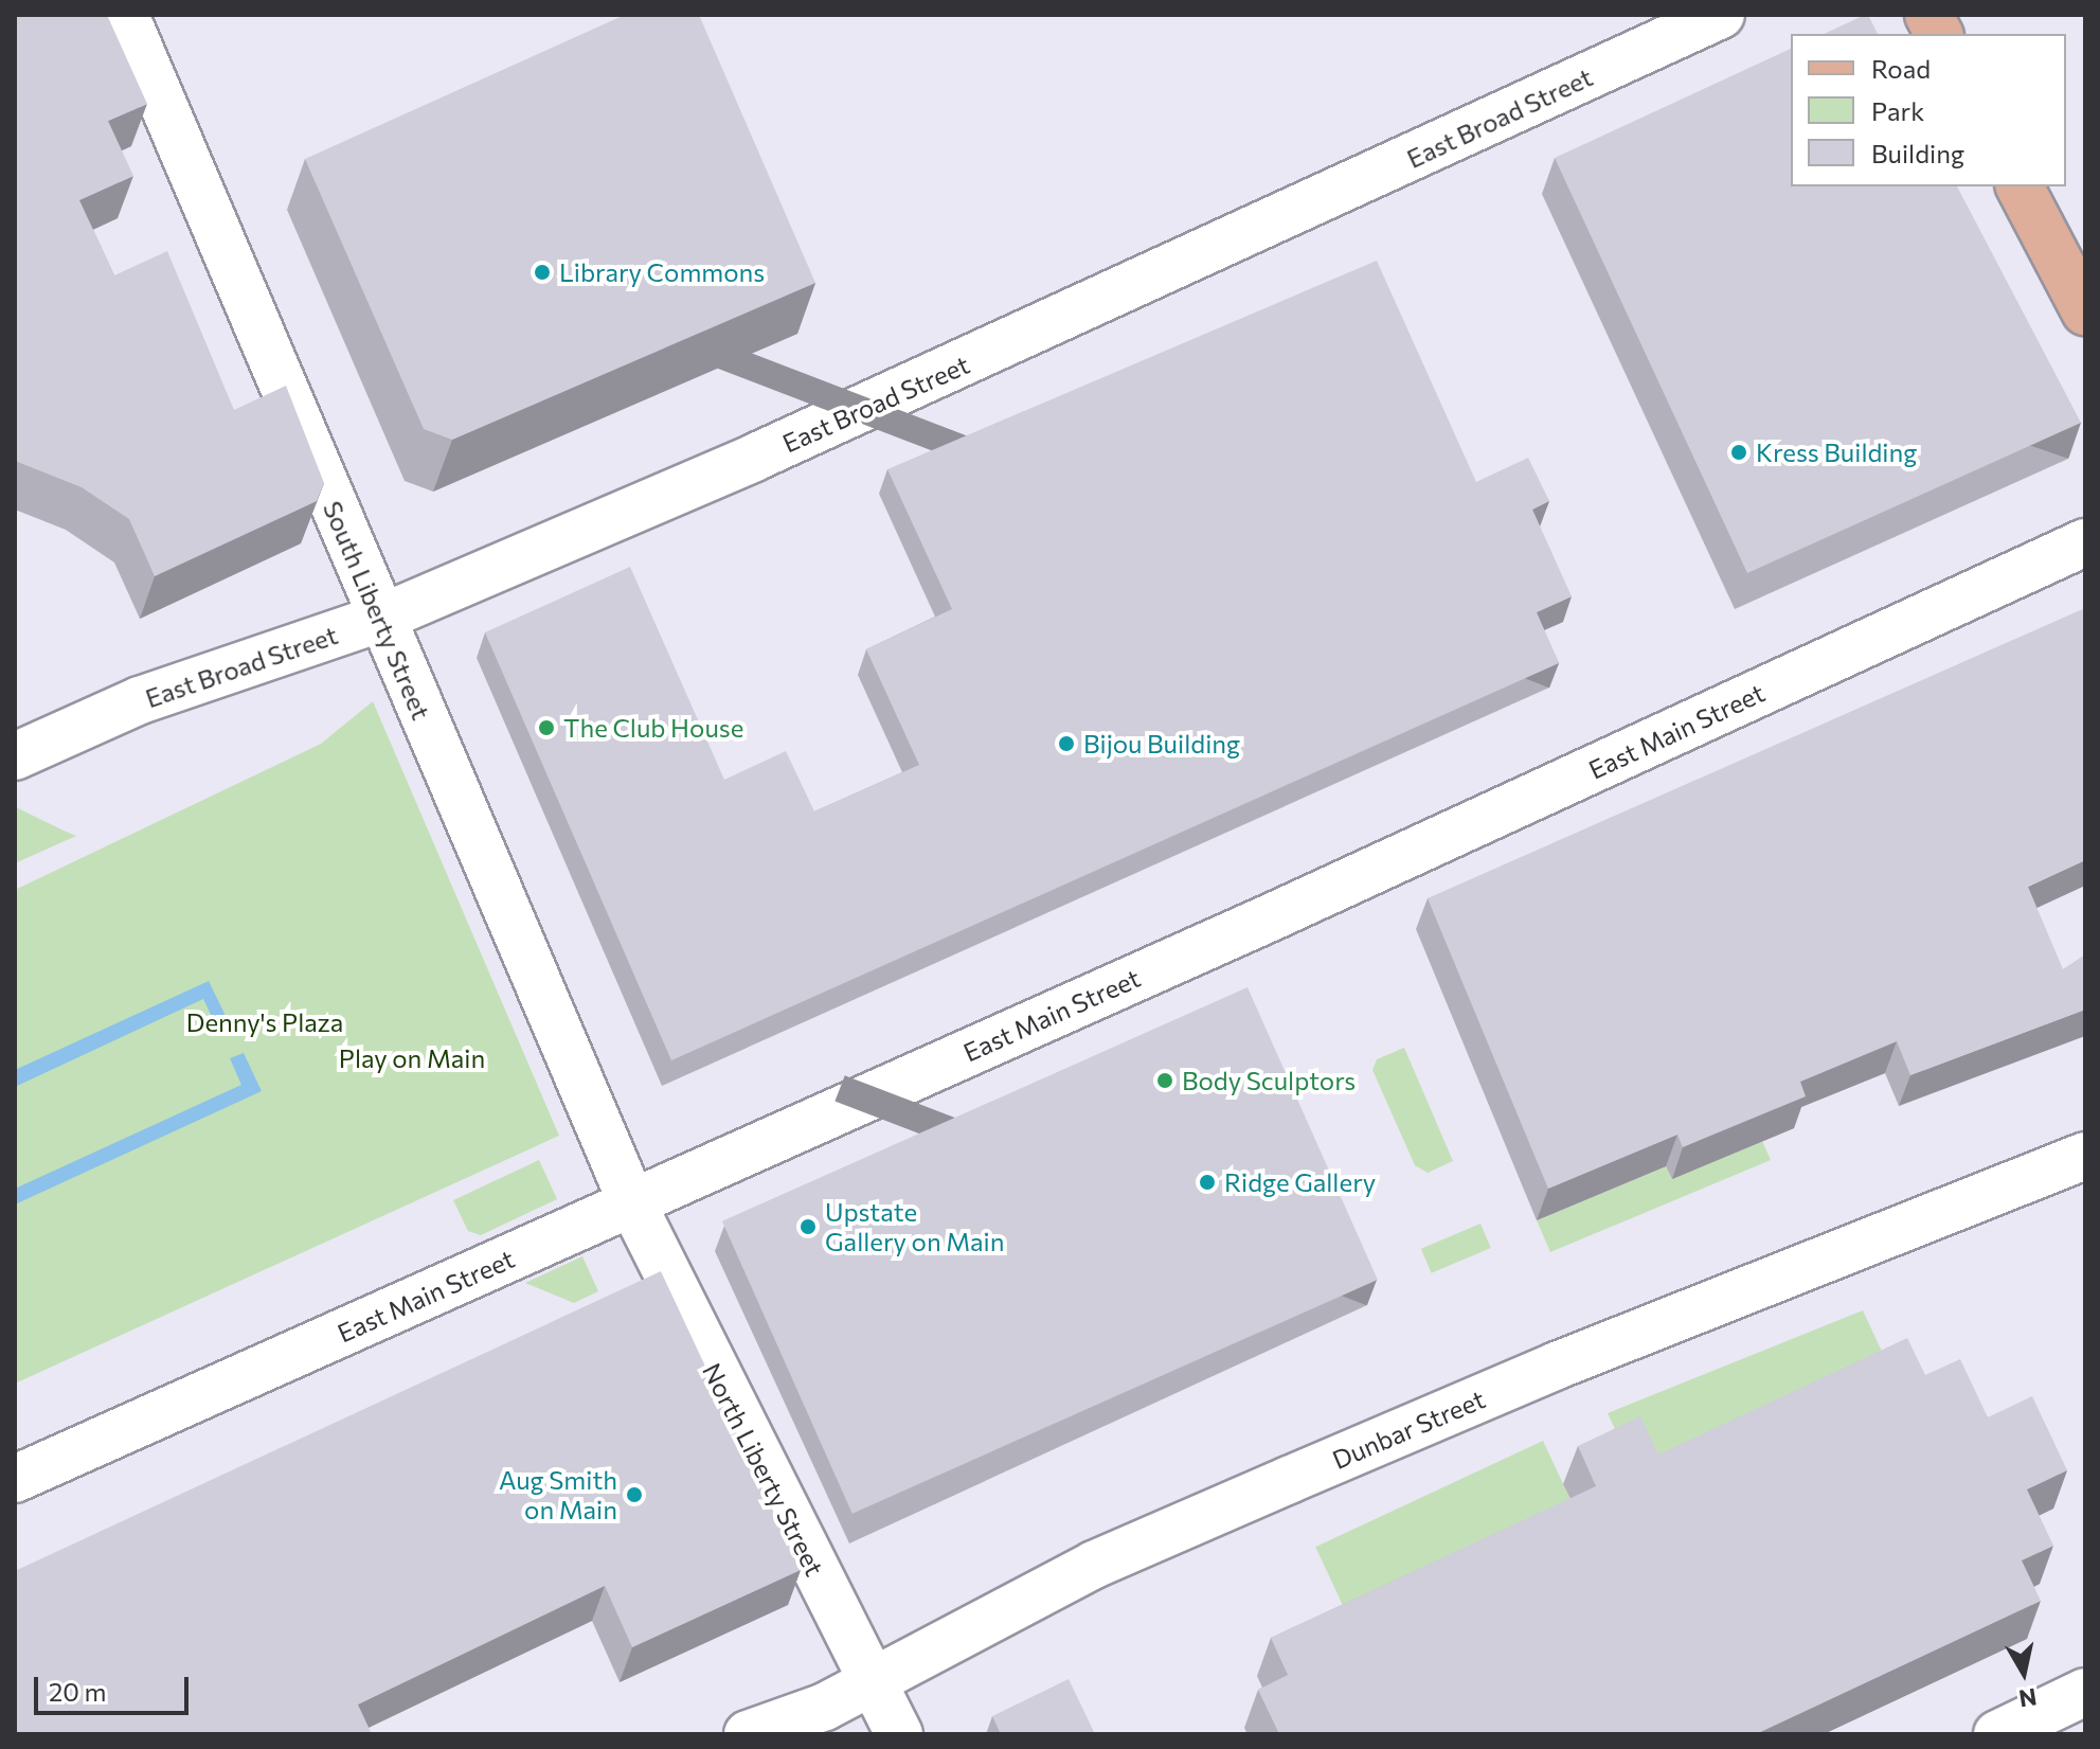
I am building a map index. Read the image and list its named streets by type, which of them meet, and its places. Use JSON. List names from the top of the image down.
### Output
{
  "streets": {
    "street": [
      "East Broad Street",
      "South Liberty Street",
      "East Main Street",
      "Dunbar Street",
      "North Liberty Street"
    ]
  },
  "crossings": [
    ["East Broad Street", "South Liberty Street"],
    ["South Liberty Street", "East Main Street"],
    ["South Liberty Street", "North Liberty Street"],
    ["East Main Street", "North Liberty Street"],
    ["Dunbar Street", "North Liberty Street"]
  ],
  "parks": ["Denny's Plaza", "Play on Main"],
  "places": [
    "Library Commons",
    "Kress Building",
    "The Club House",
    "Bijou Building",
    "Body Sculptors",
    "Ridge Gallery",
    "Upstate Gallery on Main",
    "Aug Smith on Main"
  ],
  "legend": ["Road", "Park", "Building"],
  "scale_bar": "20 m",
  "north": "bottom"
}
